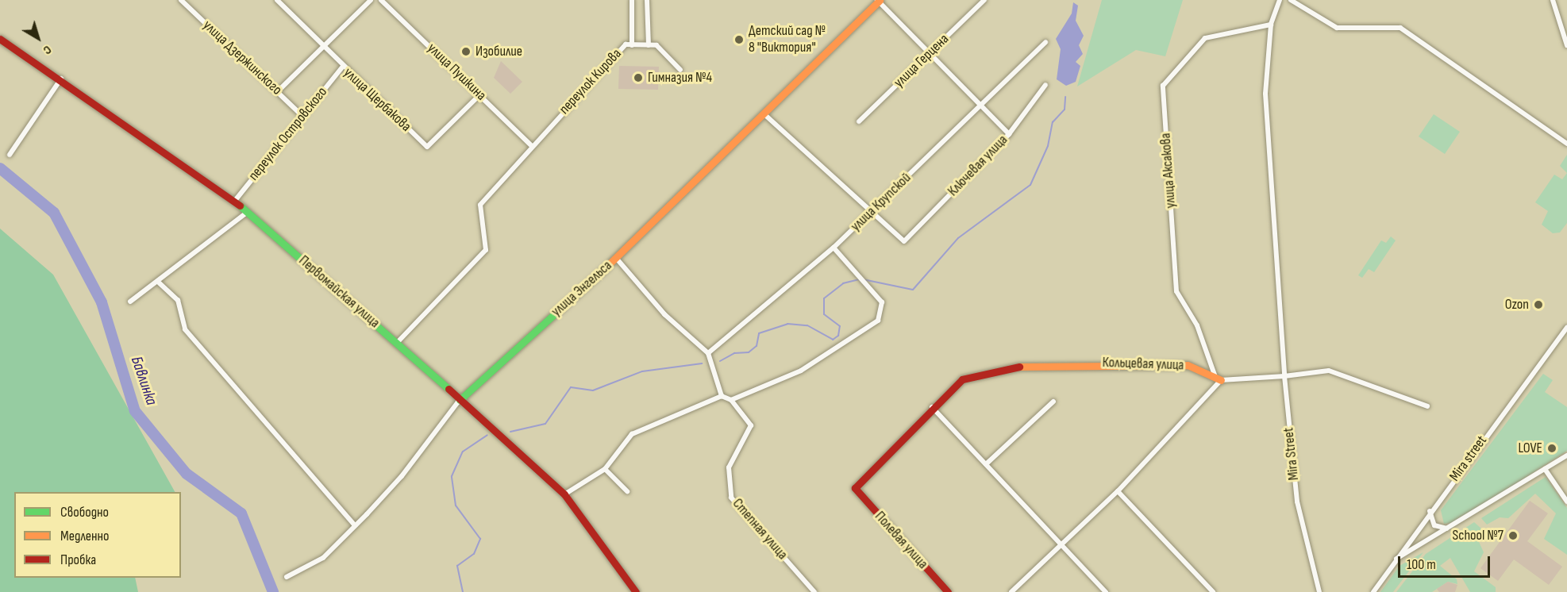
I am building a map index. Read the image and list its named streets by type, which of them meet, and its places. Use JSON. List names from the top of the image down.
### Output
{
  "streets": {
    "street": [
      "улица Дзержинского",
      "улица Герцена",
      "улица Пушкина",
      "переулок Кирова",
      "улица Щербакова",
      "переулок Островского",
      "Ключевая улица",
      "улица Аксакова",
      "улица Крупской",
      "улица Энгельса",
      "Первомайская улица",
      "Кольцевая улица",
      "Mira Street",
      "Mira street",
      "Степная улица",
      "Полевая улица"
    ]
  },
  "crossings": [
    ["улица Дзержинского", "переулок Островского"],
    ["улица Пушкина", "переулок Кирова"],
    ["улица Пушкина", "улица Щербакова"],
    ["улица Щербакова", "переулок Островского"],
    ["переулок Островского", "Первомайская улица"],
    ["Ключевая улица", "улица Крупской"],
    ["улица Аксакова", "Кольцевая улица"],
    ["улица Энгельса", "Первомайская улица"],
    ["Кольцевая улица", "Полевая улица"]
  ],
  "water": ["Бавлинка"],
  "places": [
    "Детский сад № 8 \"Виктория\"",
    "Изобилие",
    "Гимназия №4",
    "Ozon",
    "LOVE",
    "School №7"
  ],
  "legend": ["Свободно", "Медленно", "Пробка"],
  "scale_bar": "100 m",
  "north": "bottom right"
}
